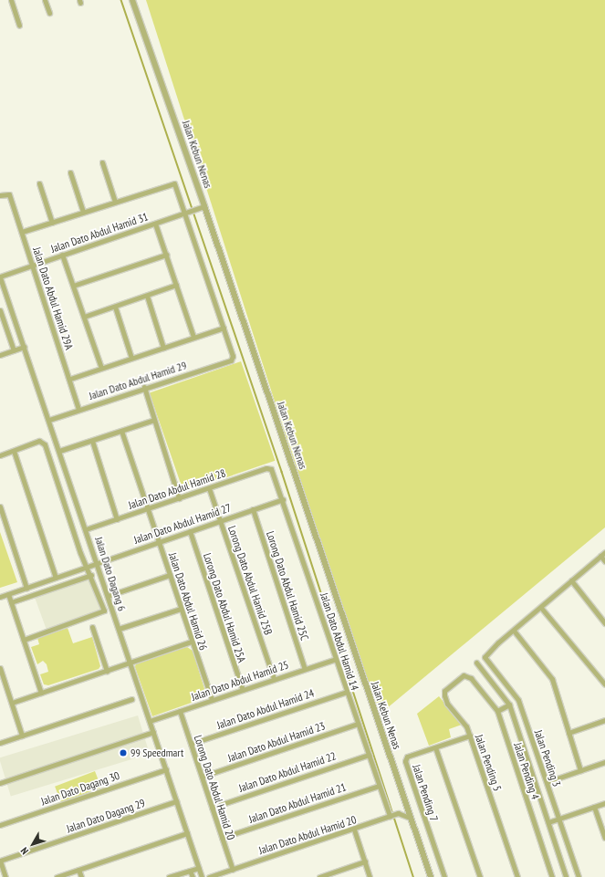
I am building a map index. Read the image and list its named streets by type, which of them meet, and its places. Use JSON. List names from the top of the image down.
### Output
{
  "streets": {
    "street": [
      "Jalan Kebun Nenas",
      "Jalan Dato Abdul Hamid 31",
      "Jalan Dato Abdul Hamid 29A",
      "Jalan Dato Abdul Hamid 29",
      "Jalan Dato Abdul Hamid 28",
      "Jalan Dato Abdul Hamid 27",
      "Jalan Dato Dagang 6",
      "Lorong Dato Abdul Hamid 25B",
      "Lorong Dato Abdul Hamid 25C",
      "Jalan Dato Abdul Hamid 26",
      "Lorong Dato Abdul Hamid 25A",
      "Jalan Dato Abdul Hamid 14",
      "Jalan Dato Abdul Hamid 25",
      "Jalan Dato Abdul Hamid 24",
      "Jalan Dato Abdul Hamid 23",
      "Jalan Pending 3",
      "Jalan Pending 5",
      "Jalan Pending 4",
      "Jalan Dato Abdul Hamid 22",
      "Lorong Dato Abdul Hamid 20",
      "Jalan Dato Dagang 30",
      "Jalan Pending 7",
      "Jalan Dato Abdul Hamid 21",
      "Jalan Dato Dagang 29",
      "Jalan Dato Abdul Hamid 20"
    ]
  },
  "crossings": [
    ["Jalan Kebun Nenas", "Jalan Dato Abdul Hamid 31"],
    ["Jalan Kebun Nenas", "Jalan Dato Abdul Hamid 20"],
    ["Jalan Dato Abdul Hamid 31", "Jalan Dato Abdul Hamid 29A"],
    ["Jalan Dato Abdul Hamid 31", "Jalan Dato Dagang 6"],
    ["Jalan Dato Abdul Hamid 29A", "Jalan Dato Abdul Hamid 29"],
    ["Jalan Dato Abdul Hamid 29", "Jalan Dato Dagang 6"],
    ["Jalan Dato Abdul Hamid 28", "Jalan Dato Dagang 6"],
    ["Jalan Dato Abdul Hamid 28", "Lorong Dato Abdul Hamid 25B"],
    ["Jalan Dato Abdul Hamid 28", "Jalan Dato Abdul Hamid 26"],
    ["Jalan Dato Abdul Hamid 28", "Jalan Dato Abdul Hamid 14"],
    ["Jalan Dato Abdul Hamid 27", "Jalan Dato Dagang 6"],
    ["Jalan Dato Abdul Hamid 27", "Lorong Dato Abdul Hamid 25B"],
    ["Jalan Dato Abdul Hamid 27", "Lorong Dato Abdul Hamid 25C"],
    ["Jalan Dato Abdul Hamid 27", "Jalan Dato Abdul Hamid 26"],
    ["Jalan Dato Abdul Hamid 27", "Lorong Dato Abdul Hamid 25A"],
    ["Jalan Dato Abdul Hamid 27", "Jalan Dato Abdul Hamid 14"],
    ["Jalan Dato Dagang 6", "Jalan Dato Abdul Hamid 25"],
    ["Jalan Dato Dagang 6", "Jalan Dato Dagang 30"],
    ["Jalan Dato Dagang 6", "Jalan Dato Dagang 29"],
    ["Lorong Dato Abdul Hamid 25B", "Jalan Dato Abdul Hamid 25"],
    ["Lorong Dato Abdul Hamid 25C", "Jalan Dato Abdul Hamid 25"],
    ["Jalan Dato Abdul Hamid 26", "Jalan Dato Abdul Hamid 25"],
    ["Lorong Dato Abdul Hamid 25A", "Jalan Dato Abdul Hamid 25"],
    ["Jalan Dato Abdul Hamid 14", "Jalan Dato Abdul Hamid 25"],
    ["Jalan Dato Abdul Hamid 14", "Jalan Dato Abdul Hamid 24"],
    ["Jalan Dato Abdul Hamid 14", "Jalan Dato Abdul Hamid 23"],
    ["Jalan Dato Abdul Hamid 14", "Jalan Dato Abdul Hamid 22"],
    ["Jalan Dato Abdul Hamid 14", "Jalan Dato Abdul Hamid 21"],
    ["Jalan Dato Abdul Hamid 14", "Jalan Dato Abdul Hamid 20"],
    ["Jalan Dato Abdul Hamid 25", "Lorong Dato Abdul Hamid 20"],
    ["Jalan Dato Abdul Hamid 24", "Lorong Dato Abdul Hamid 20"],
    ["Jalan Dato Abdul Hamid 23", "Lorong Dato Abdul Hamid 20"],
    ["Jalan Pending 5", "Jalan Pending 4"],
    ["Jalan Pending 5", "Jalan Pending 7"],
    ["Jalan Dato Abdul Hamid 22", "Lorong Dato Abdul Hamid 20"],
    ["Lorong Dato Abdul Hamid 20", "Jalan Dato Abdul Hamid 21"],
    ["Lorong Dato Abdul Hamid 20", "Jalan Dato Abdul Hamid 20"]
  ],
  "places": ["99 Speedmart"],
  "north": "bottom left"
}
